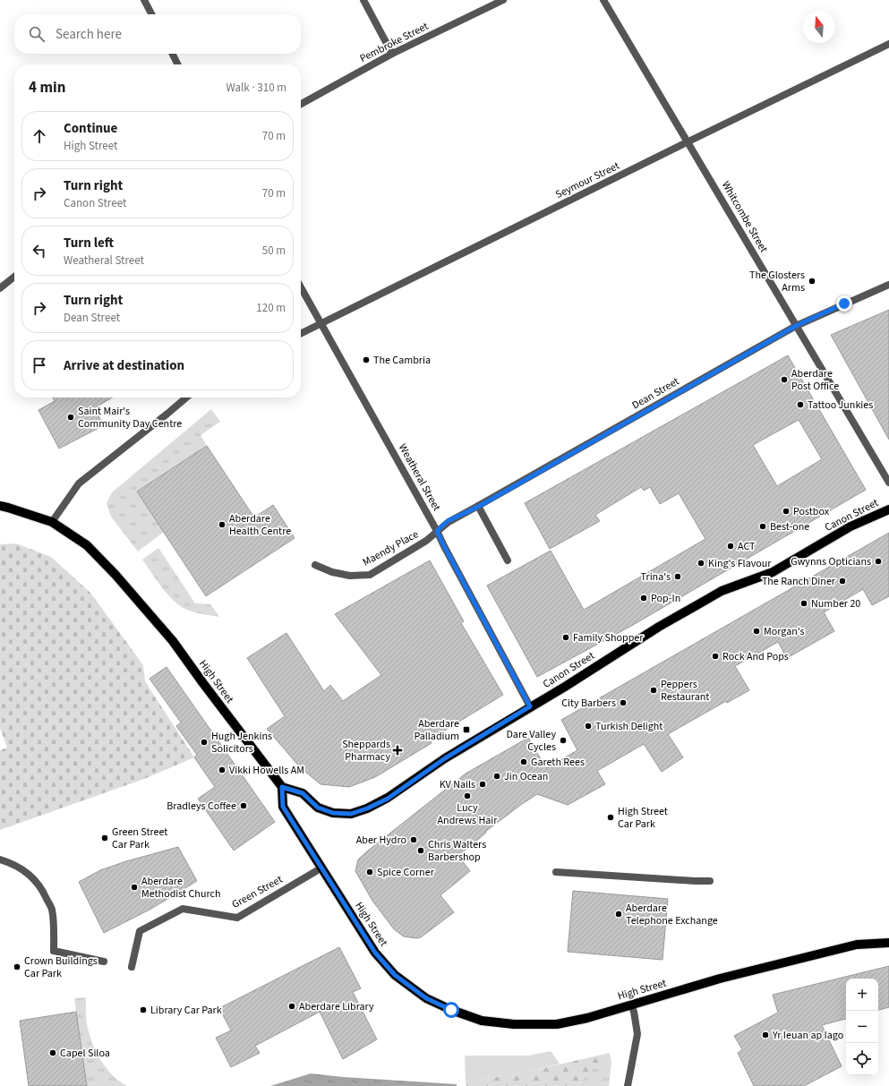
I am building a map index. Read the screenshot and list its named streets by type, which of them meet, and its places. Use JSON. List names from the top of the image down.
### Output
{
  "streets": {
    "main road": ["Canon Street", "High Street"],
    "street": [
      "Pembroke Street",
      "Seymour Street",
      "Whitcombe Street",
      "Dean Street",
      "Weatheral Street",
      "Maendy Place",
      "Green Street"
    ]
  },
  "crossings": [
    ["Seymour Street", "Whitcombe Street"],
    ["Seymour Street", "Weatheral Street"],
    ["Whitcombe Street", "Dean Street"],
    ["Dean Street", "Weatheral Street"],
    ["Dean Street", "Maendy Place"],
    ["Weatheral Street", "Canon Street"],
    ["Weatheral Street", "Maendy Place"],
    ["Canon Street", "High Street"]
  ],
  "places": {
    "other": [
      "The Glosters Arms",
      "The Cambria",
      "Aberdare Post Office",
      "Tattoo Junkies",
      "Saint Mair's Community Day Centre",
      "Postbox",
      "Aberdare Health Centre",
      "Best-one",
      "ACT",
      "Gwynns Opticians",
      "King's Flavour",
      "Trina's",
      "The Ranch Diner",
      "Pop-In",
      "Number 20",
      "Morgan's",
      "Family Shopper",
      "Rock And Pops",
      "Peppers Restaurant",
      "City Barbers",
      "Turkish Delight",
      "Dare Valley Cycles",
      "Hugh Jenkins Solicitors",
      "Gareth Rees",
      "Vikki Howells AM",
      "Jin Ocean",
      "KV Nails",
      "Lucy Andrews Hair",
      "Bradleys Coffee",
      "High Street Car Park",
      "Green Street Car Park",
      "Aber Hydro",
      "Chris Walters Barbershop",
      "Spice Corner",
      "Aberdare Methodist Church",
      "Aberdare Telephone Exchange",
      "Crown Buildings Car Park",
      "Aberdare Library",
      "Library Car Park",
      "Yr Ieuan ap Iago",
      "Capel Siloa"
    ],
    "transit": ["Aberdare Palladium"],
    "health": ["Sheppards Pharmacy"]
  },
  "north": "top",
  "page": {
    "search": "Search here",
    "heading": ["4 min", "Walk · 310 m"],
    "list": [
      ["Continue", "High Street", "70 m"],
      ["Turn right", "Canon Street", "70 m"],
      ["Turn left", "Weatheral Street", "50 m"],
      ["Turn right", "Dean Street", "120 m"],
      "Arrive at destination"
    ],
    "map_buttons": ["+", "−"]
  }
}
